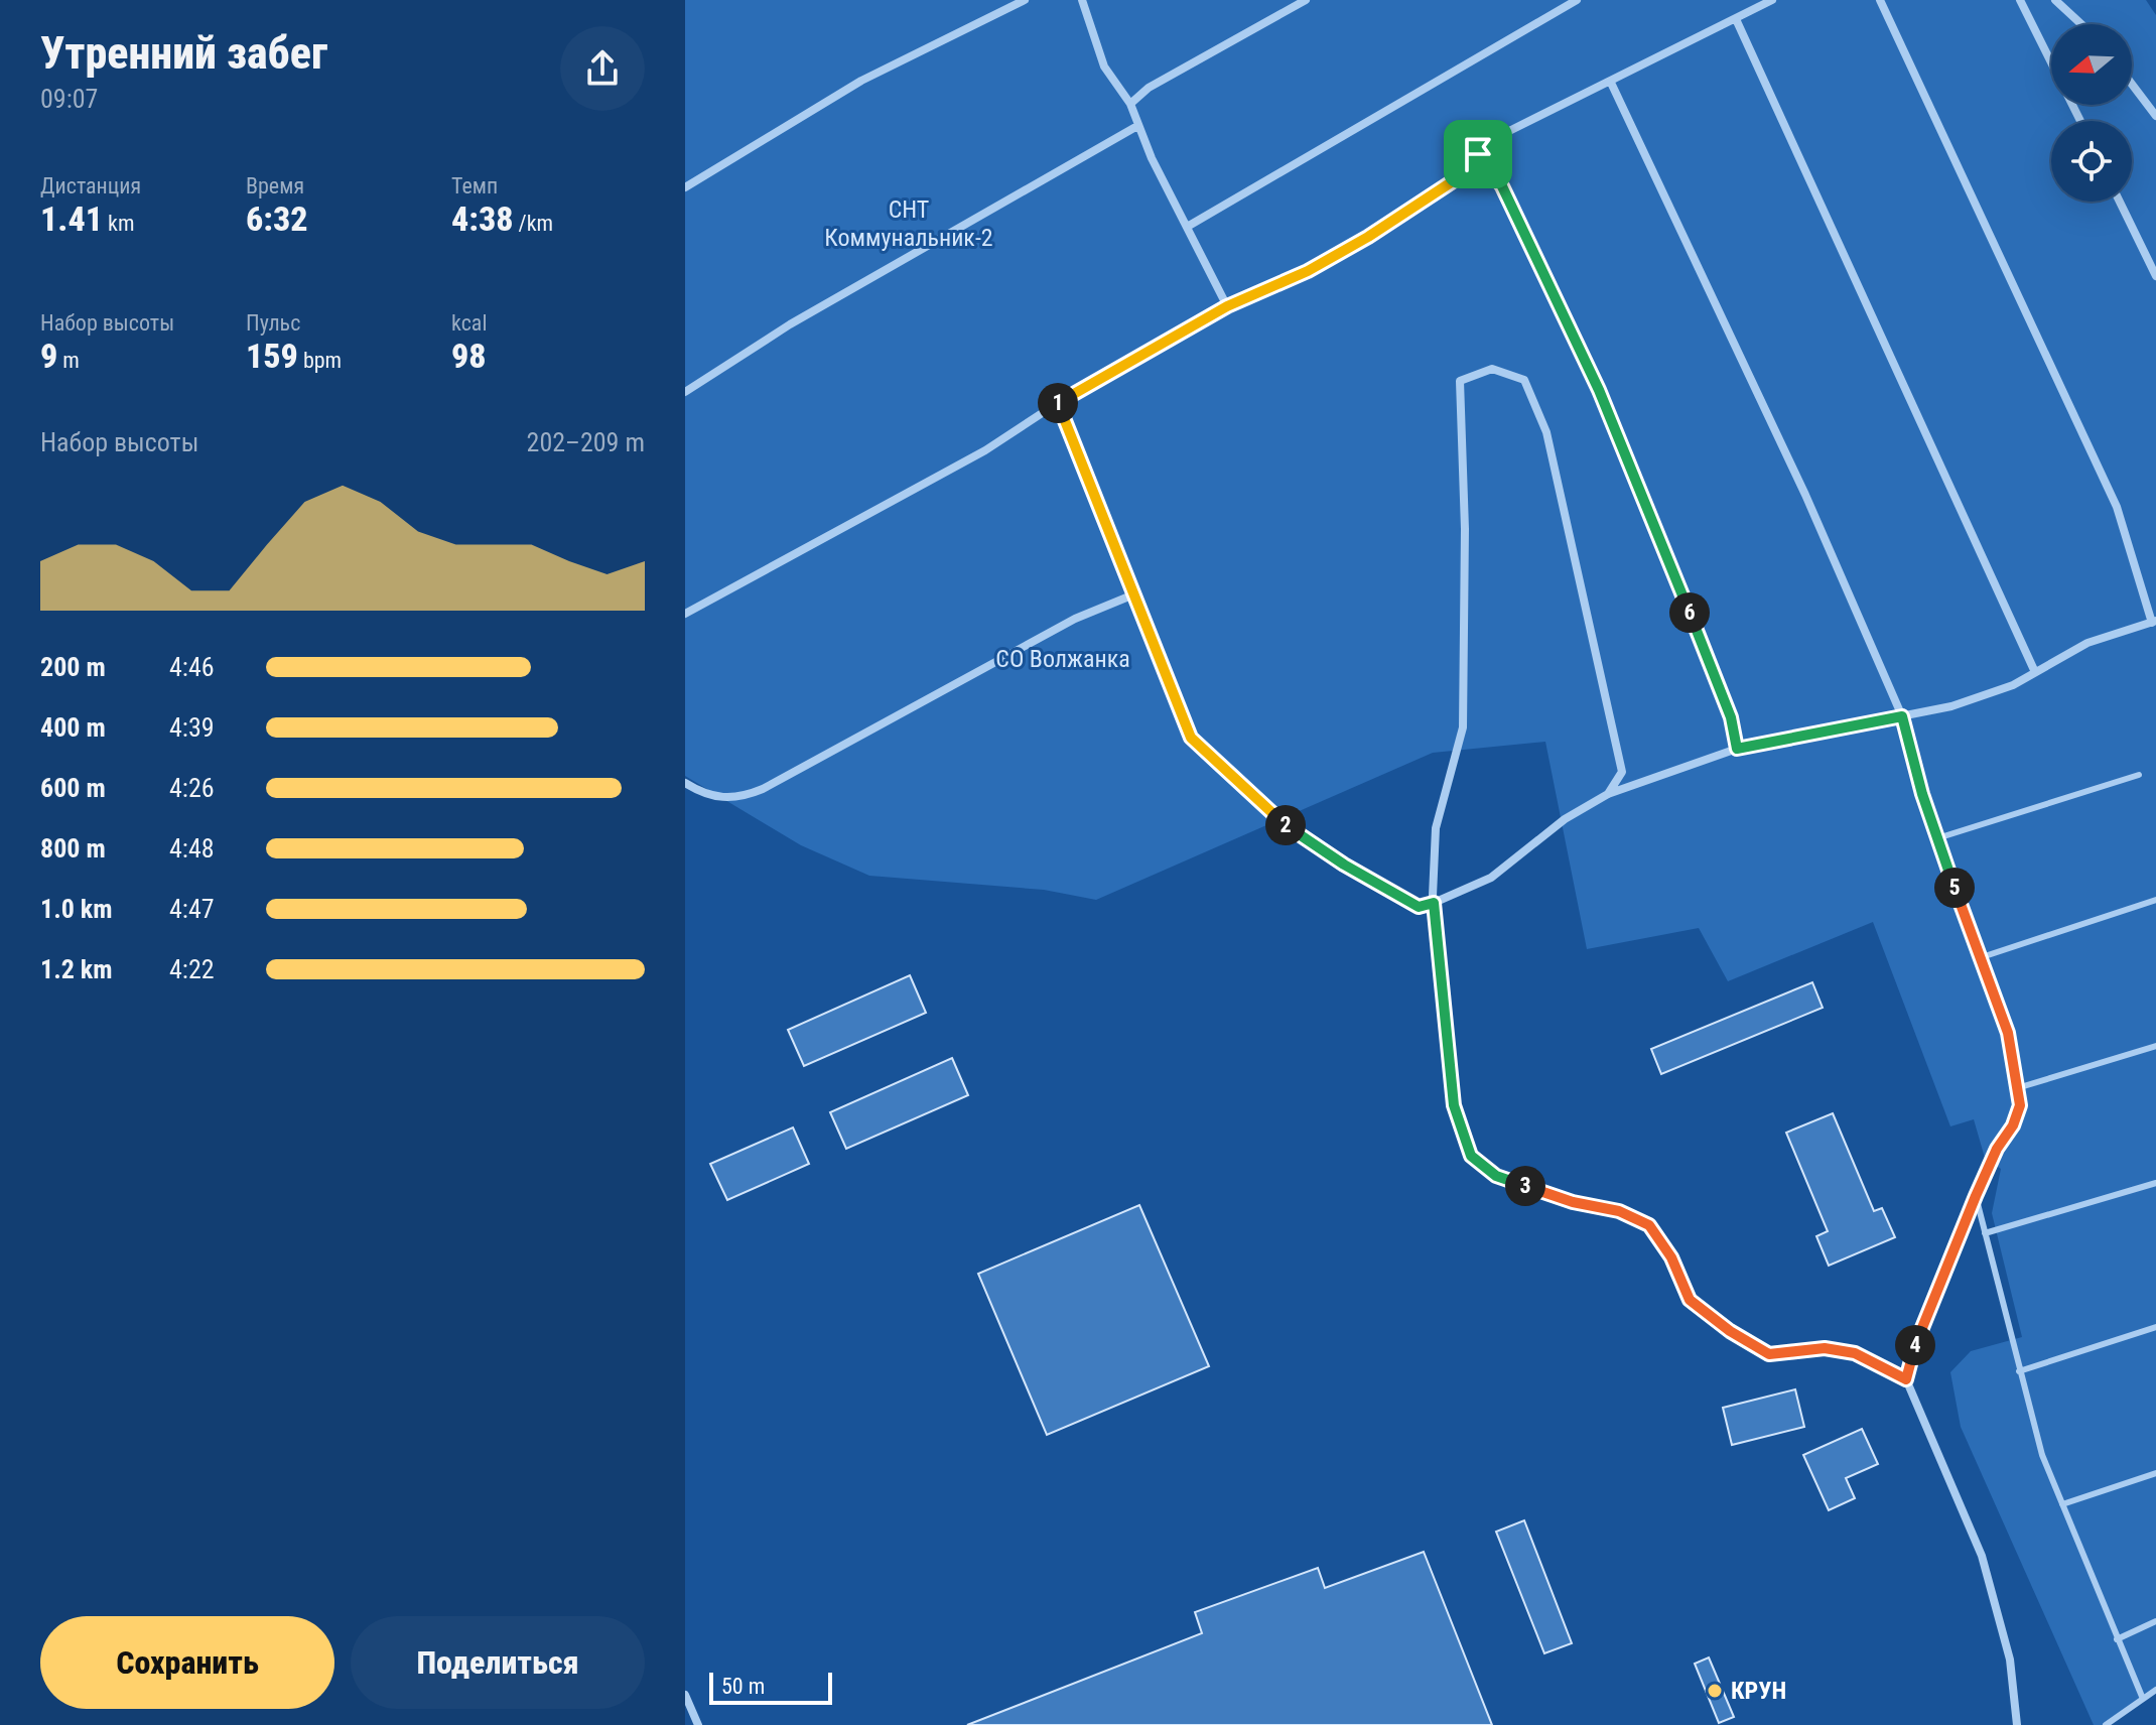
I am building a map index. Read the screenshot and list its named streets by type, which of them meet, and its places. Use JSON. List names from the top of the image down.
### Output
{
  "parks": ["СНТ Коммунальник-2", "СО Волжанка"],
  "places": ["КРУН"],
  "scale_bar": "50 m",
  "north": "left",
  "page": {
    "heading": ["Утренний забег", "09:07"],
    "stats": [
      ["Дистанция", "1.41 km"],
      ["Время", "6:32"],
      ["Темп", "4:38 /km"],
      ["Набор высоты", "9 m"],
      ["Пульс", "159 bpm"],
      ["kcal", "98"]
    ],
    "pins": [
      "1",
      "6",
      "2",
      "5",
      "3",
      "4"
    ],
    "chart": ["Набор высоты", "202–209 m"],
    "list": [
      {
        "name": "200 m",
        "note": "4:46"
      },
      {
        "name": "400 m",
        "note": "4:39"
      },
      {
        "name": "600 m",
        "note": "4:26"
      },
      {
        "name": "800 m",
        "note": "4:48"
      },
      {
        "name": "1.0 km",
        "note": "4:47"
      },
      {
        "name": "1.2 km",
        "note": "4:22"
      }
    ],
    "buttons": ["Сохранить", "Поделиться"],
    "scale": "50 m"
  }
}
